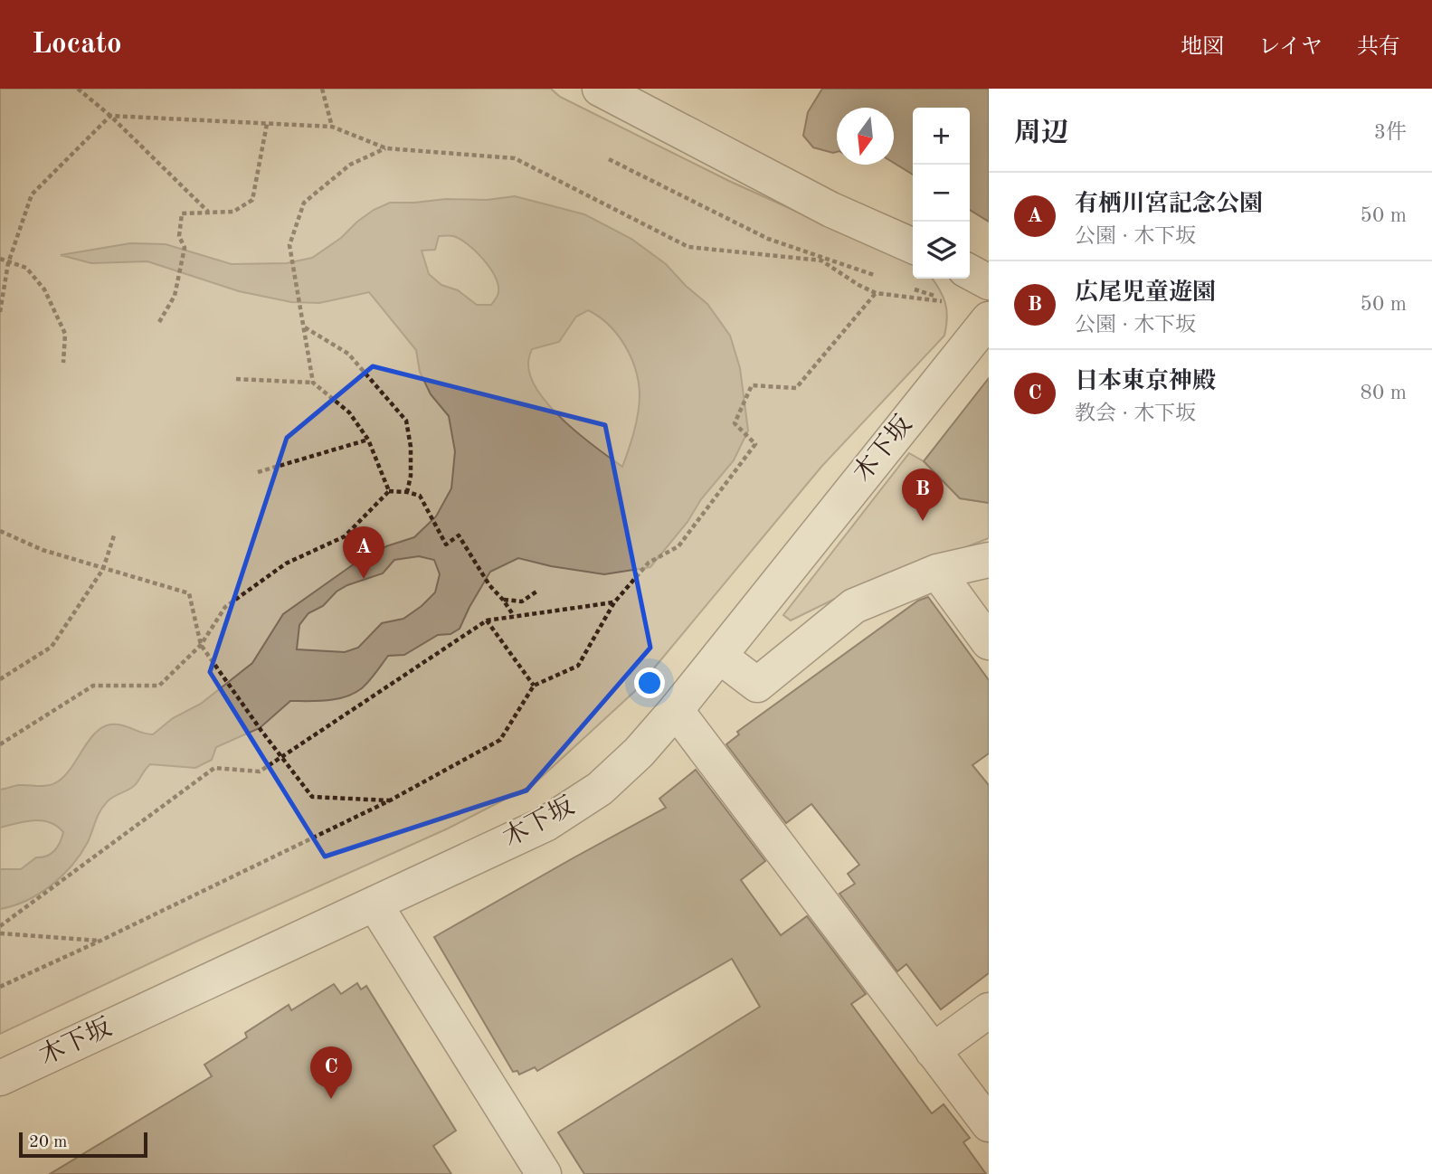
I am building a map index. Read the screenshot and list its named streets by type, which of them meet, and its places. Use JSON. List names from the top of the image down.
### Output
{
  "streets": {
    "street": ["木下坂"]
  },
  "scale_bar": "20 m",
  "north": "bottom",
  "page": {
    "header": "Locato",
    "nav": ["地図", "レイヤ", "共有"],
    "heading": ["周辺", "3件"],
    "map_buttons": ["+", "−"],
    "list": [
      {
        "mark": "A",
        "name": "有栖川宮記念公園",
        "note": "公園 · 木下坂",
        "value": "50 m"
      },
      {
        "mark": "B",
        "name": "広尾児童遊園",
        "note": "公園 · 木下坂",
        "value": "50 m"
      },
      {
        "mark": "C",
        "name": "日本東京神殿",
        "note": "教会 · 木下坂",
        "value": "80 m"
      }
    ],
    "pins": ["B", "A", "C"],
    "scale": "20 m"
  }
}
